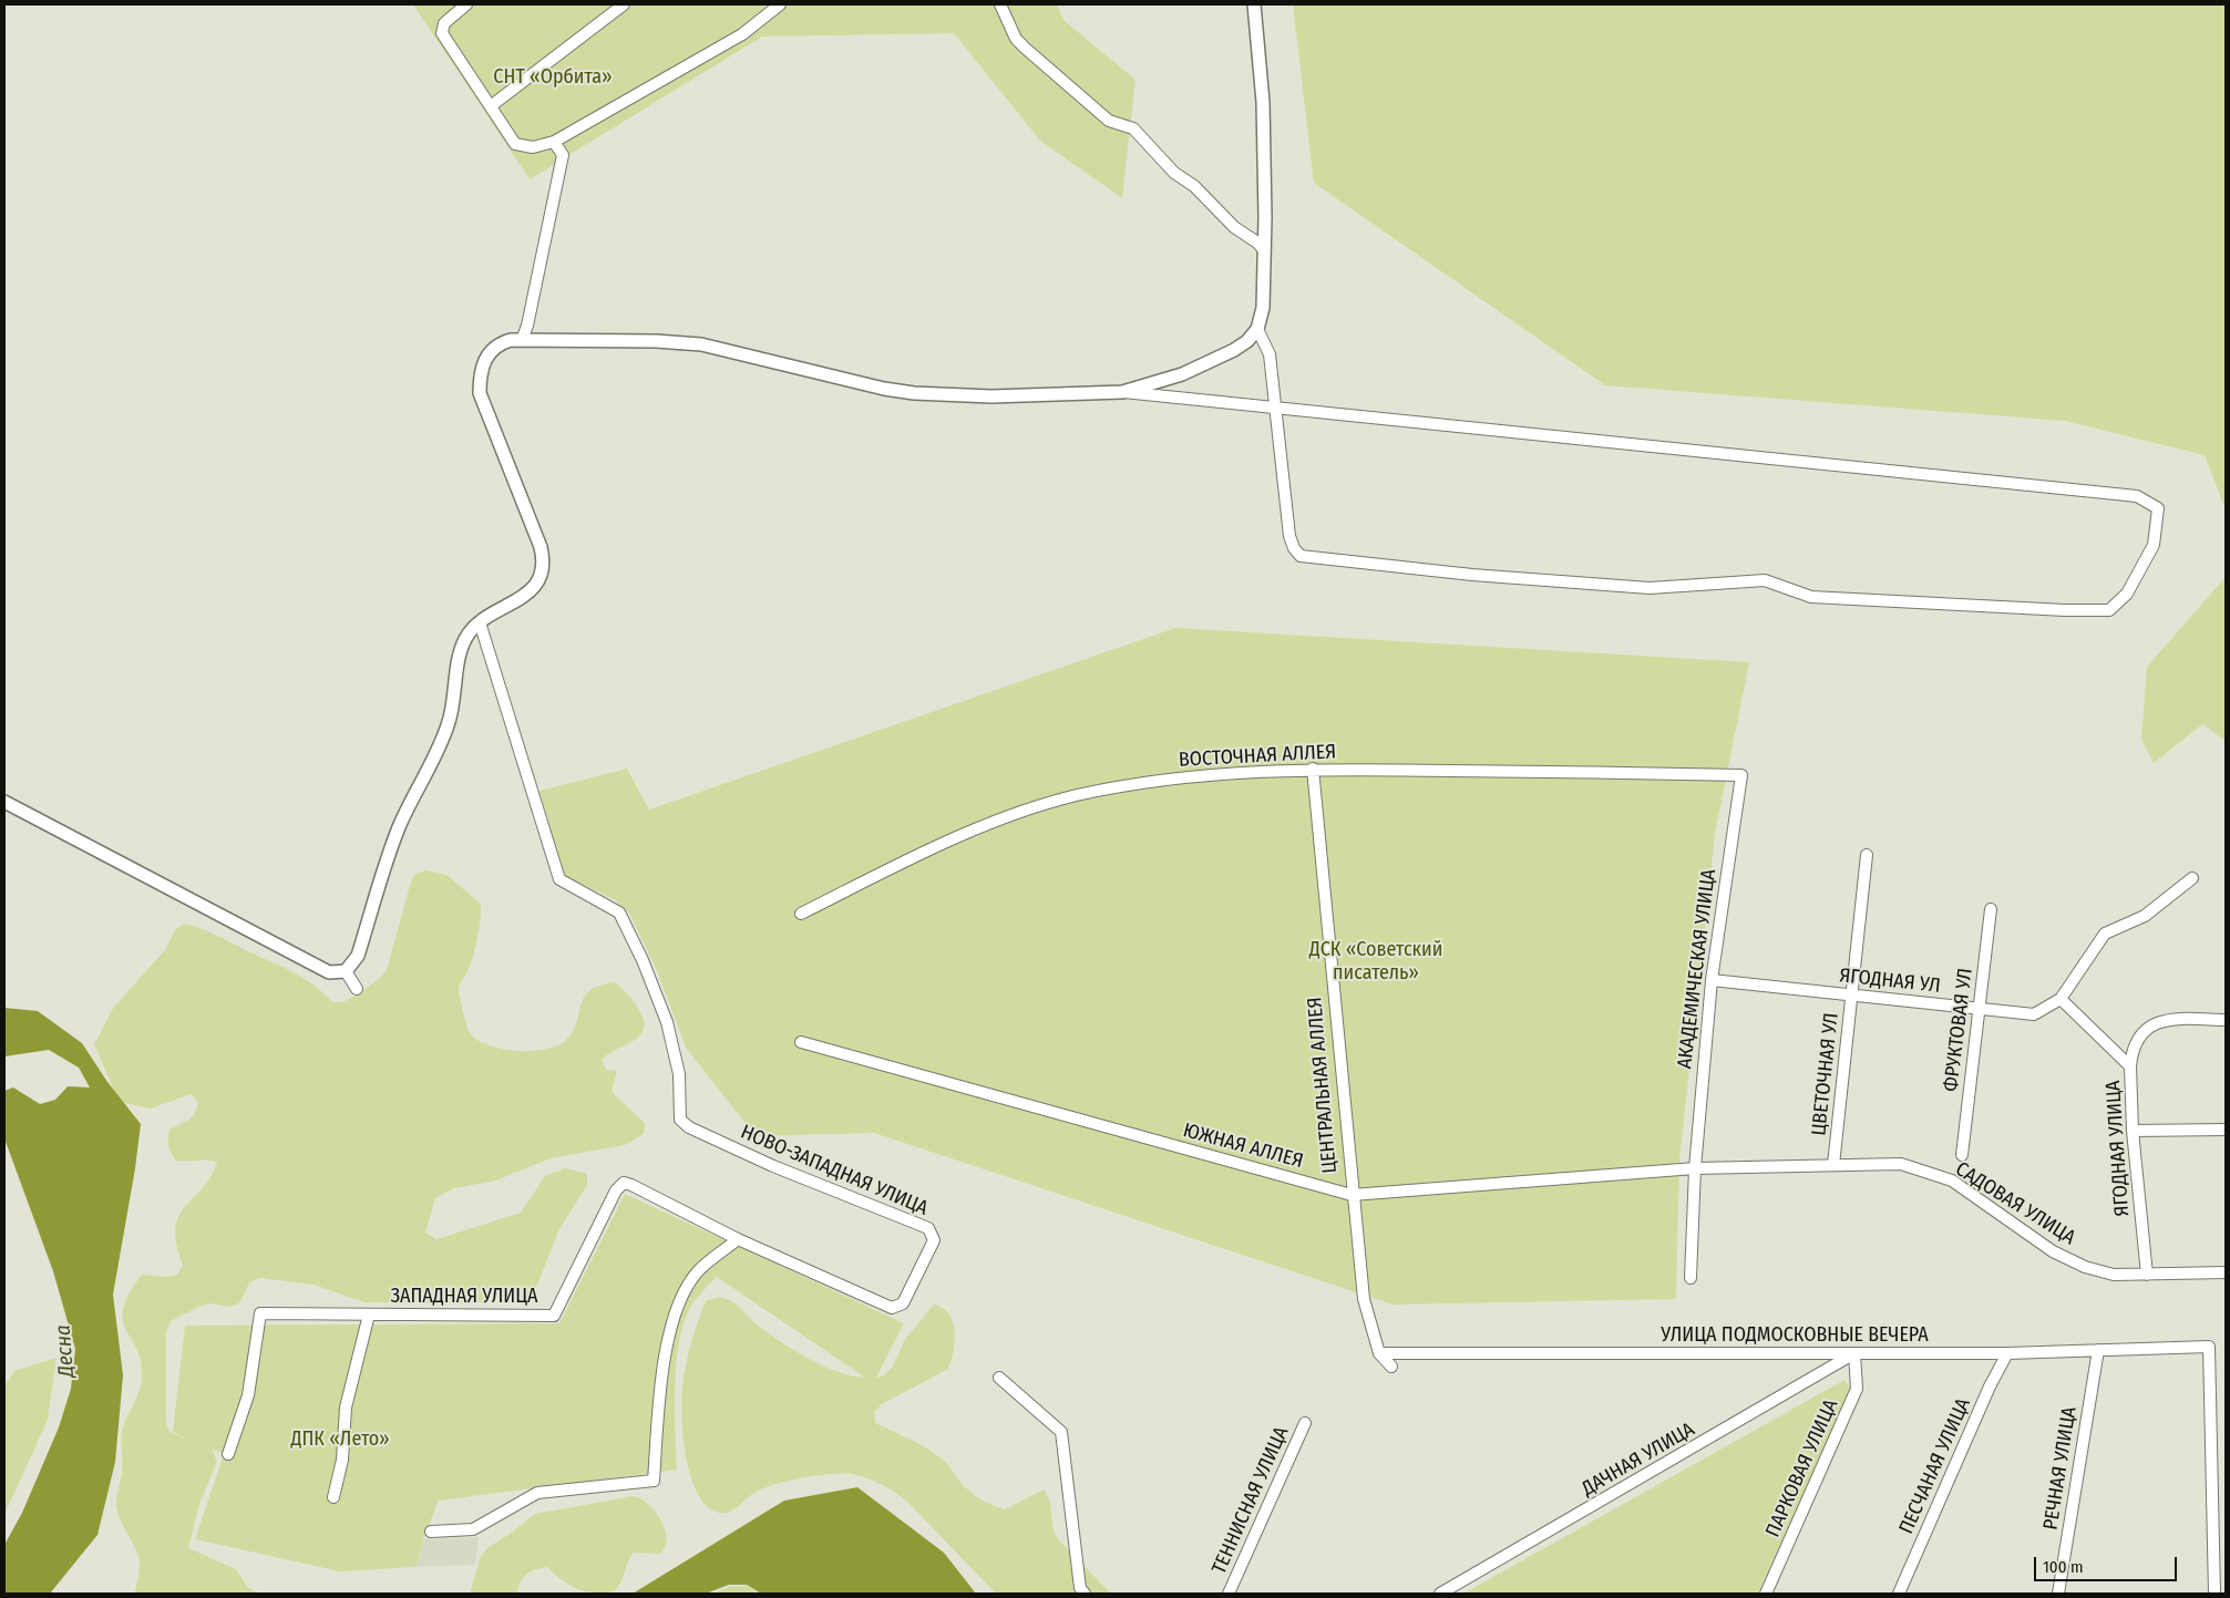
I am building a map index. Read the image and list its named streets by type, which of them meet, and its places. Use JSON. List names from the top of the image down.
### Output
{
  "streets": {
    "street": [
      "ВОСТОЧНАЯ АЛЛЕЯ",
      "АКАДЕМИЧЕСКАЯ УЛИЦА",
      "ЯГОДНАЯ УЛ",
      "ФРУКТОВАЯ УЛ",
      "ЦВЕТОЧНАЯ УЛ",
      "ЦЕНТРАЛЬНАЯ АЛЛЕЯ",
      "ЮЖНАЯ АЛЛЕЯ",
      "ЯГОДНАЯ УЛИЦА",
      "НОВО-ЗАПАДНАЯ УЛИЦА",
      "САДОВАЯ УЛИЦА",
      "ЗАПАДНАЯ УЛИЦА",
      "УЛИЦА ПОДМОСКОВНЫЕ ВЕЧЕРА",
      "ДАЧНАЯ УЛИЦА",
      "ПЕСЧАНАЯ УЛИЦА",
      "ПАРКОВАЯ УЛИЦА",
      "РЕЧНАЯ УЛИЦА",
      "ТЕННИСНАЯ УЛИЦА"
    ]
  },
  "crossings": [
    ["ВОСТОЧНАЯ АЛЛЕЯ", "АКАДЕМИЧЕСКАЯ УЛИЦА"],
    ["ВОСТОЧНАЯ АЛЛЕЯ", "ЦЕНТРАЛЬНАЯ АЛЛЕЯ"],
    ["АКАДЕМИЧЕСКАЯ УЛИЦА", "ЯГОДНАЯ УЛ"],
    ["АКАДЕМИЧЕСКАЯ УЛИЦА", "ЮЖНАЯ АЛЛЕЯ"],
    ["АКАДЕМИЧЕСКАЯ УЛИЦА", "САДОВАЯ УЛИЦА"],
    ["ЯГОДНАЯ УЛ", "ФРУКТОВАЯ УЛ"],
    ["ЯГОДНАЯ УЛ", "ЦВЕТОЧНАЯ УЛ"],
    ["ЯГОДНАЯ УЛ", "ЯГОДНАЯ УЛИЦА"],
    ["ЦВЕТОЧНАЯ УЛ", "САДОВАЯ УЛИЦА"],
    ["ЦЕНТРАЛЬНАЯ АЛЛЕЯ", "ЮЖНАЯ АЛЛЕЯ"],
    ["ЦЕНТРАЛЬНАЯ АЛЛЕЯ", "УЛИЦА ПОДМОСКОВНЫЕ ВЕЧЕРА"],
    ["ЮЖНАЯ АЛЛЕЯ", "САДОВАЯ УЛИЦА"],
    ["ЯГОДНАЯ УЛИЦА", "САДОВАЯ УЛИЦА"],
    ["НОВО-ЗАПАДНАЯ УЛИЦА", "ЗАПАДНАЯ УЛИЦА"],
    ["УЛИЦА ПОДМОСКОВНЫЕ ВЕЧЕРА", "ДАЧНАЯ УЛИЦА"],
    ["УЛИЦА ПОДМОСКОВНЫЕ ВЕЧЕРА", "ПЕСЧАНАЯ УЛИЦА"],
    ["УЛИЦА ПОДМОСКОВНЫЕ ВЕЧЕРА", "ПАРКОВАЯ УЛИЦА"],
    ["УЛИЦА ПОДМОСКОВНЫЕ ВЕЧЕРА", "РЕЧНАЯ УЛИЦА"],
    ["ДАЧНАЯ УЛИЦА", "ПАРКОВАЯ УЛИЦА"]
  ],
  "water": ["Десна"],
  "parks": ["СНТ «Орбита»", "ДСК «Советский писатель»", "ДПК «Лето»"],
  "scale_bar": "100 m"
}
